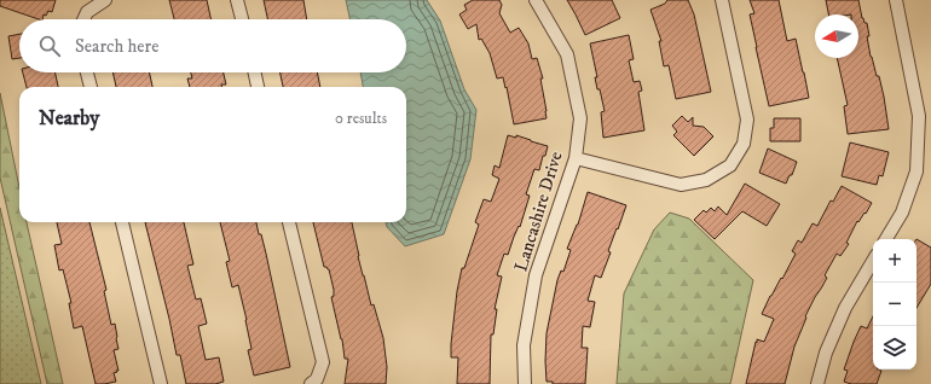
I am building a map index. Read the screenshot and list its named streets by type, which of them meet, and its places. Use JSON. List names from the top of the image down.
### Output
{
  "streets": {
    "street": ["Lancashire Drive"]
  },
  "north": "left",
  "page": {
    "search": "Search here",
    "heading": ["Nearby", "0 results"],
    "map_buttons": ["+", "−"]
  }
}
